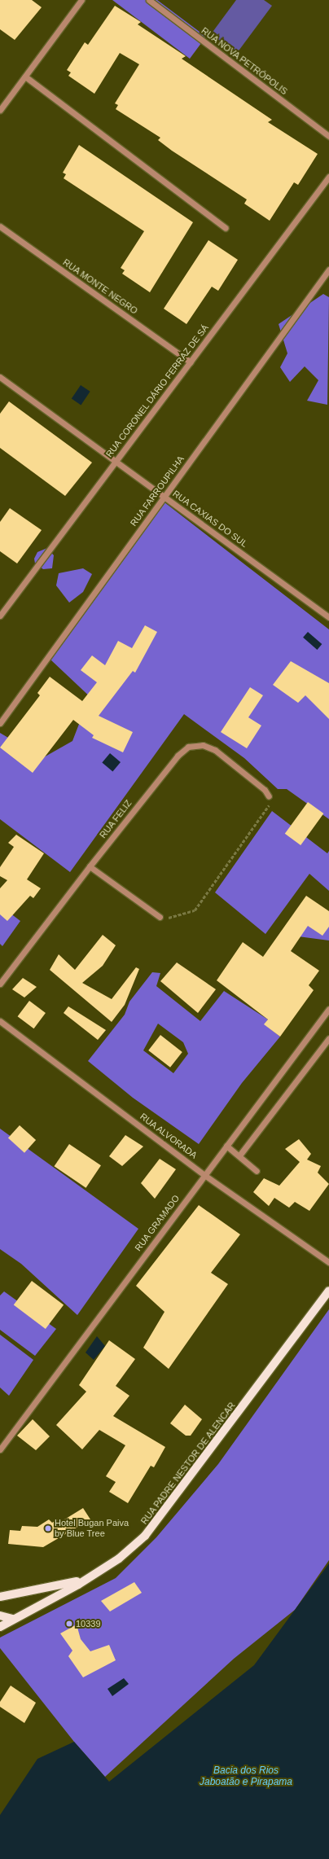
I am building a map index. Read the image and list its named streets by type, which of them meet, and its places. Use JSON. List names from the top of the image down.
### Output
{
  "streets": {
    "main road": ["RUA PADRE NESTOR DE ALENCAR"],
    "street": [
      "RUA NOVA PETRÓPOLIS",
      "RUA MONTE NEGRO",
      "RUA CORONEL DÁRIO FERRAZ DE SÁ",
      "RUA FARROUPILHA",
      "RUA CAXIAS DO SUL",
      "RUA FELIZ",
      "RUA ALVORADA",
      "RUA GRAMADO"
    ]
  },
  "crossings": [
    ["RUA MONTE NEGRO", "RUA CORONEL DÁRIO FERRAZ DE SÁ"],
    ["RUA CORONEL DÁRIO FERRAZ DE SÁ", "RUA CAXIAS DO SUL"],
    ["RUA FARROUPILHA", "RUA CAXIAS DO SUL"],
    ["RUA ALVORADA", "RUA GRAMADO"]
  ],
  "water": ["Bacia dos Rios Jaboatão e Pirapama"],
  "places": ["Hotel Bugan Paiva by Blue Tree", "10339"]
}
